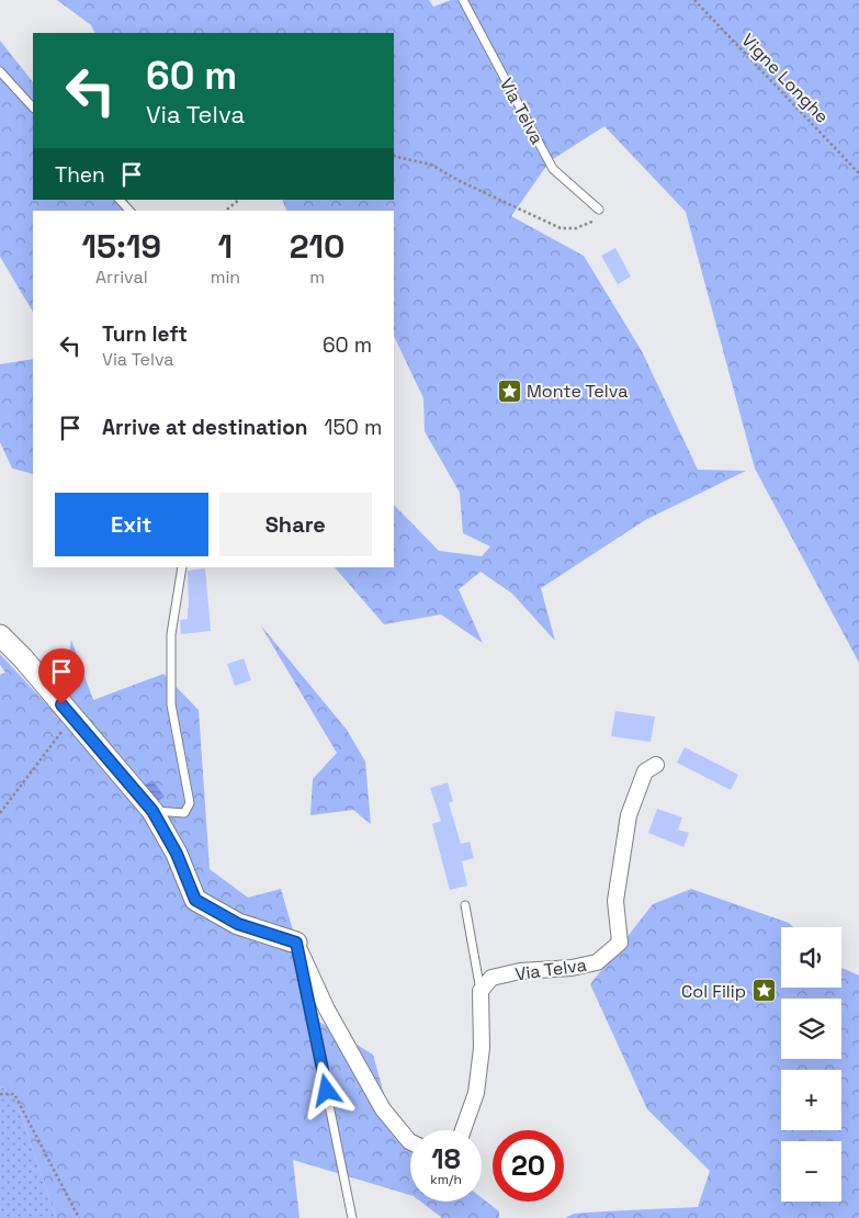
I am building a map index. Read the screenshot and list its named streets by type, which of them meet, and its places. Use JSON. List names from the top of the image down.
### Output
{
  "streets": {
    "street": ["Via Telva"],
    "path": ["Vigne Longhe"]
  },
  "places": {
    "place": ["Monte Telva", "Col Filip"]
  },
  "page": {
    "turn": ["60 m", "Via Telva"],
    "then": "Then",
    "eta": [
      "15:19",
      "Arrival",
      "1",
      "min",
      "210",
      "m"
    ],
    "list": [
      {
        "name": "Turn left",
        "note": "Via Telva",
        "value": "60 m"
      },
      {
        "name": "Arrive at destination",
        "value": "150 m"
      }
    ],
    "buttons": ["Exit", "Share"],
    "map_buttons": ["+", "−"],
    "speed": "18 km/h",
    "limit": "20"
  }
}
